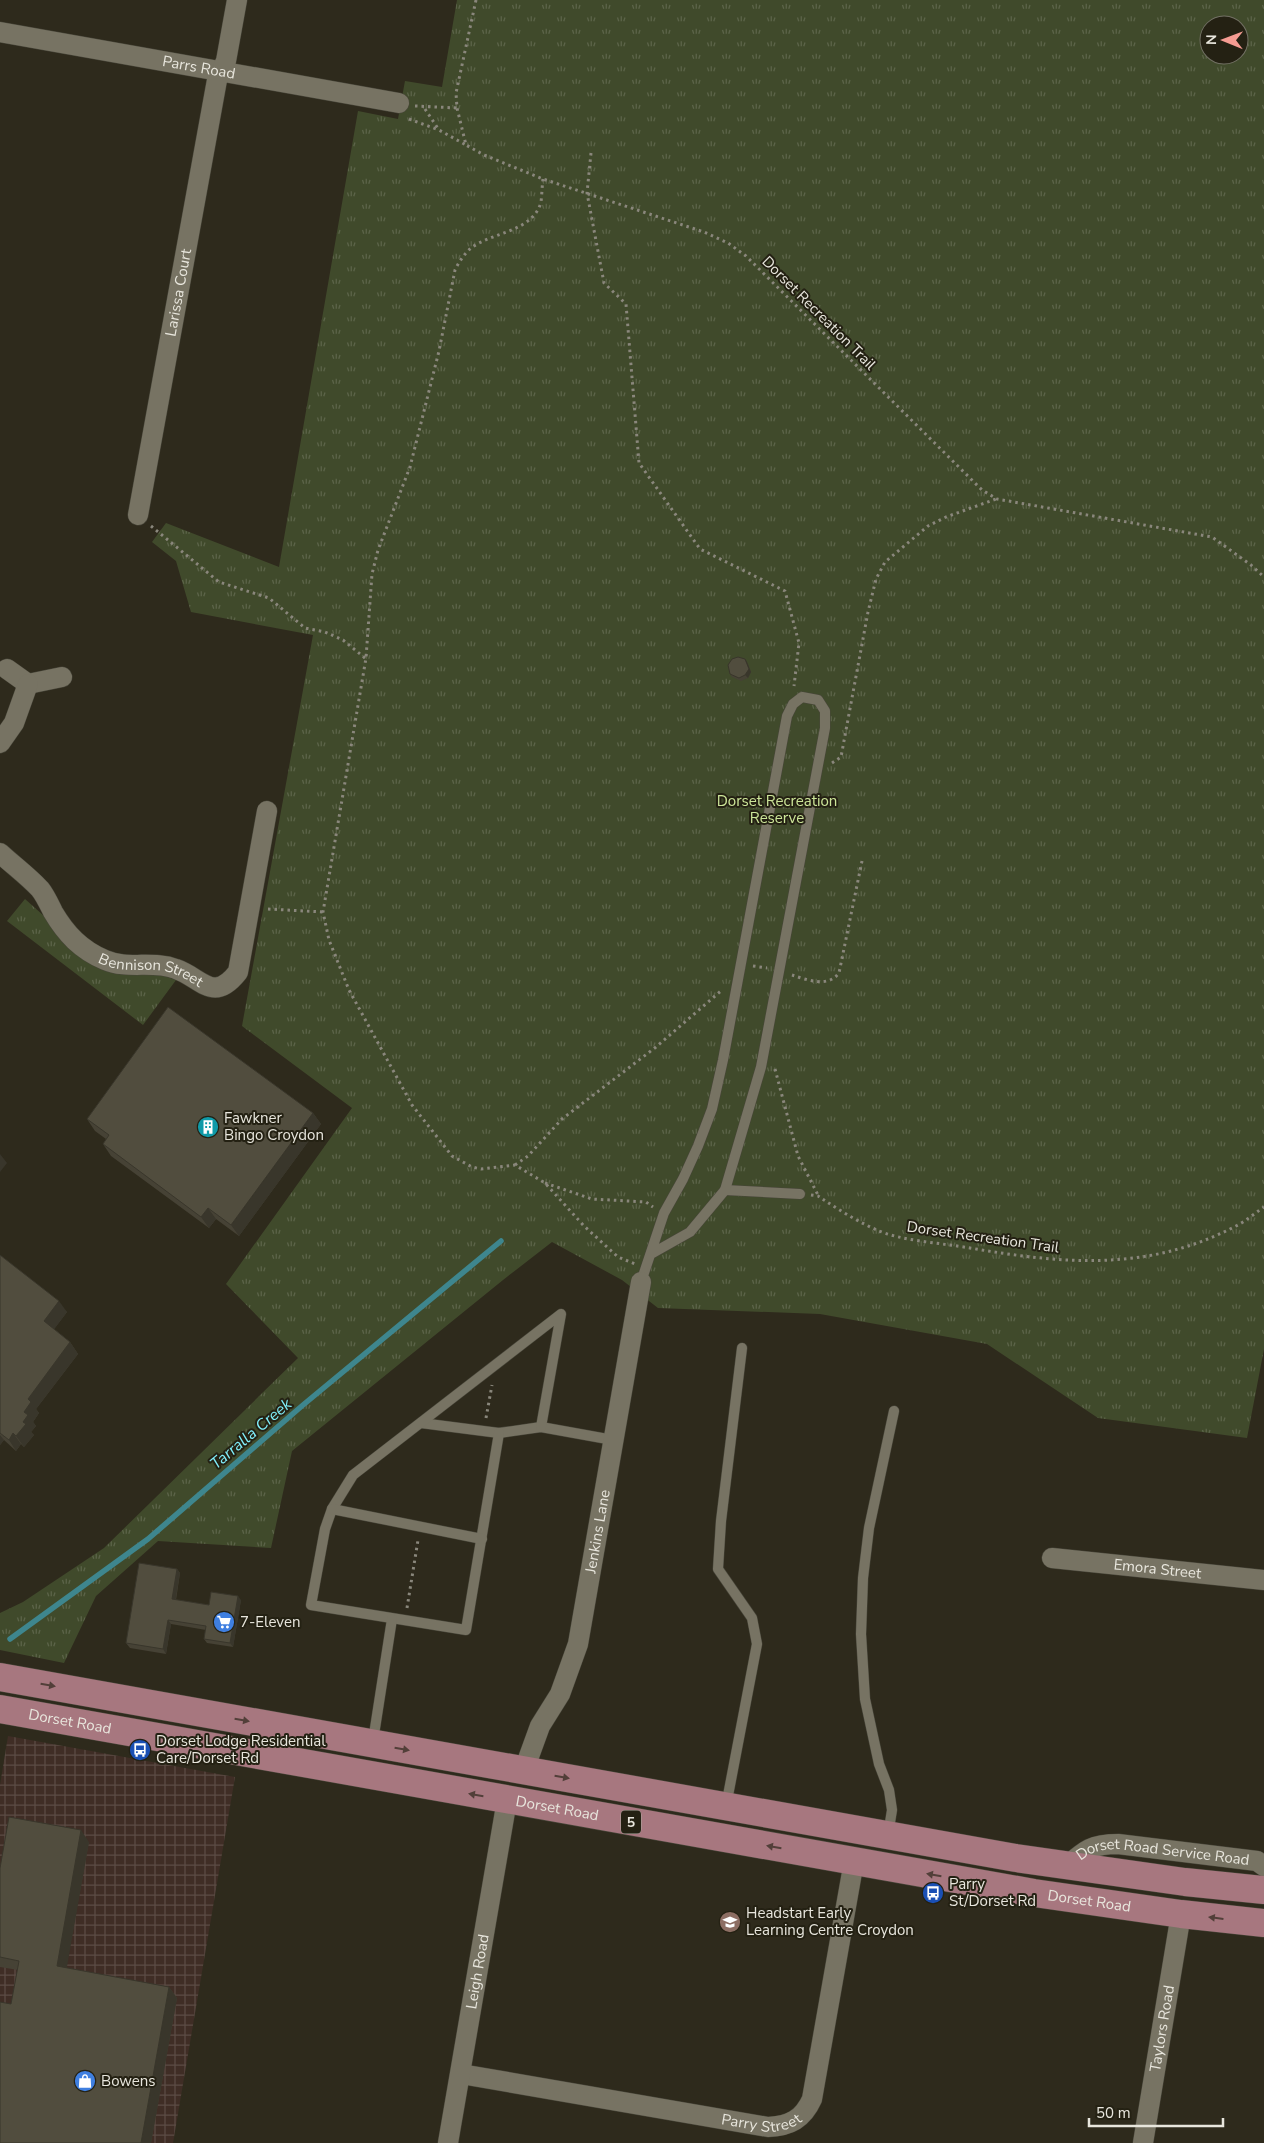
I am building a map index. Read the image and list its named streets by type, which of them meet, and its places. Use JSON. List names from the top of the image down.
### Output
{
  "streets": {
    "main road": ["Dorset Road", "5"],
    "street": [
      "Parrs Road",
      "Larissa Court",
      "Bennison Street",
      "Jenkins Lane",
      "Emora Street",
      "Dorset Road Service Road",
      "Leigh Road",
      "Taylors Road",
      "Parry Street"
    ],
    "path": ["Dorset Recreation Trail"]
  },
  "crossings": [
    ["Parrs Road", "Larissa Court"],
    ["Parrs Road", "Dorset Recreation Trail"],
    ["Jenkins Lane", "Dorset Road"],
    ["Dorset Road", "Dorset Road Service Road"],
    ["Dorset Road", "Leigh Road"],
    ["Dorset Road", "Taylors Road"],
    ["Dorset Road", "Parry Street"],
    ["Leigh Road", "Parry Street"]
  ],
  "water": ["Tarralla Creek"],
  "parks": ["Dorset Recreation Reserve"],
  "places": {
    "building": ["Fawkner Bingo Croydon"],
    "supermarket": ["7-Eleven"],
    "bus stop": ["Dorset Lodge Residential Care/Dorset Rd", "Parry St/Dorset Rd"],
    "school or university": ["Headstart Early Learning Centre Croydon"],
    "shop": ["Bowens"]
  },
  "scale_bar": "50 m",
  "north": "left"
}
